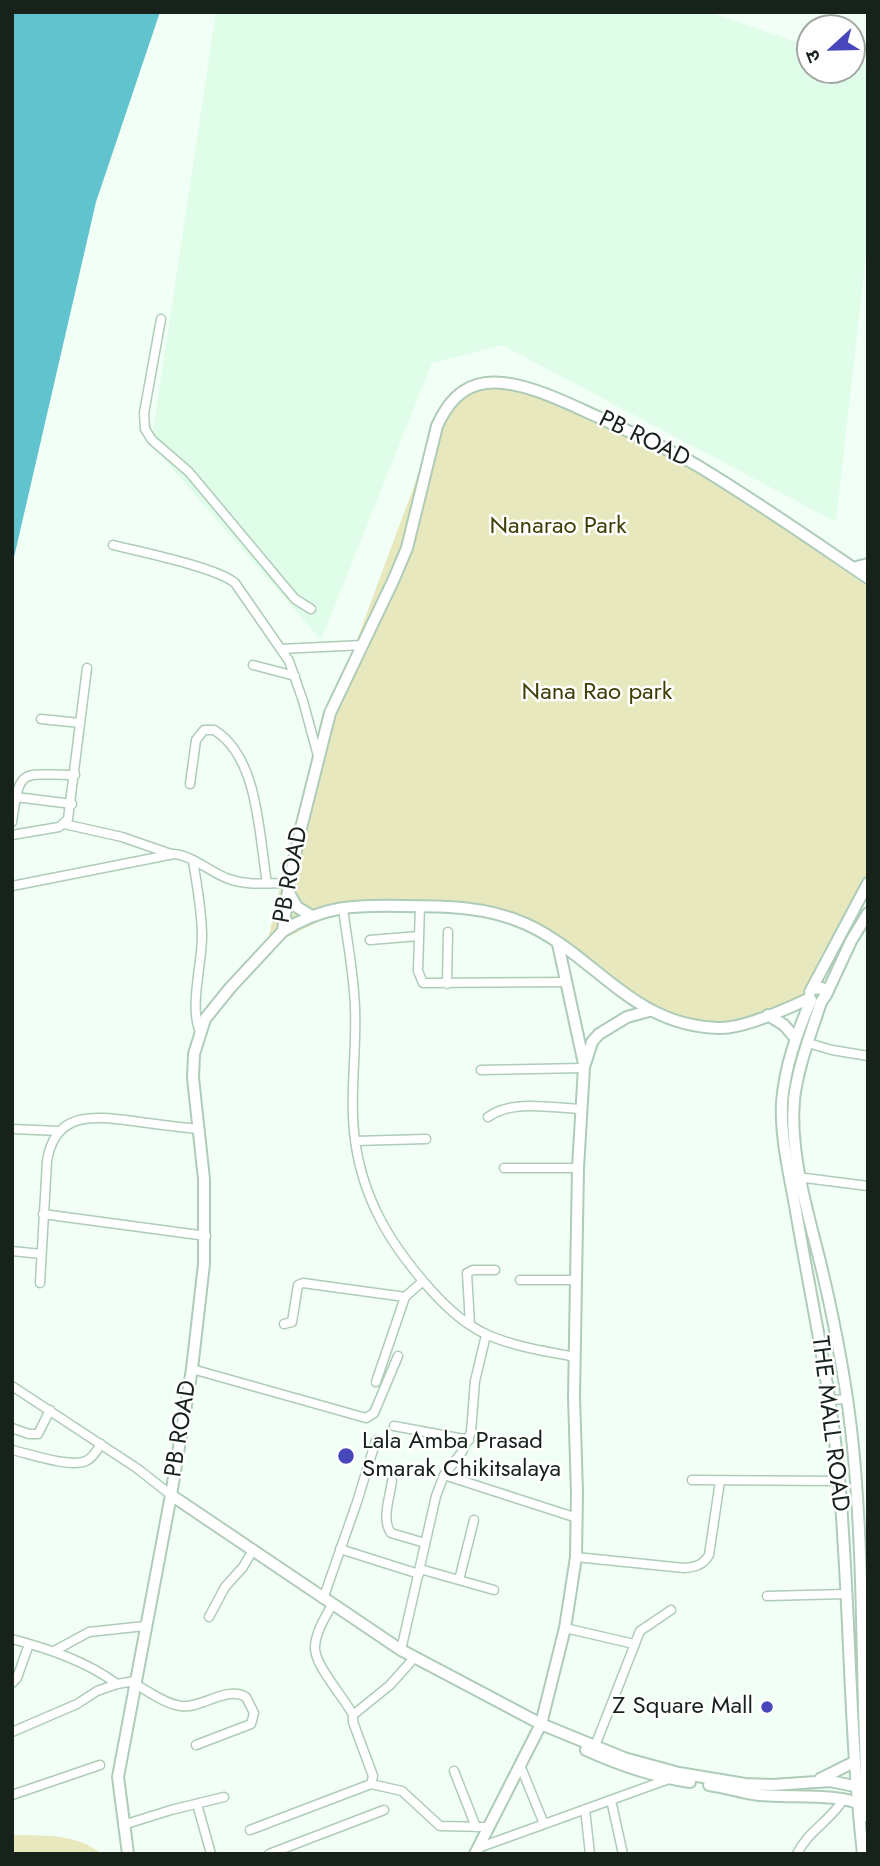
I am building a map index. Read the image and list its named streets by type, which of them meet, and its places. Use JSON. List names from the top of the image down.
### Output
{
  "streets": {
    "street": ["PB ROAD", "THE MALL ROAD"]
  },
  "parks": ["Nanarao Park", "Nana Rao park"],
  "places": ["Lala Amba Prasad Smarak Chikitsalaya", "Z Square Mall"],
  "north": "left"
}
